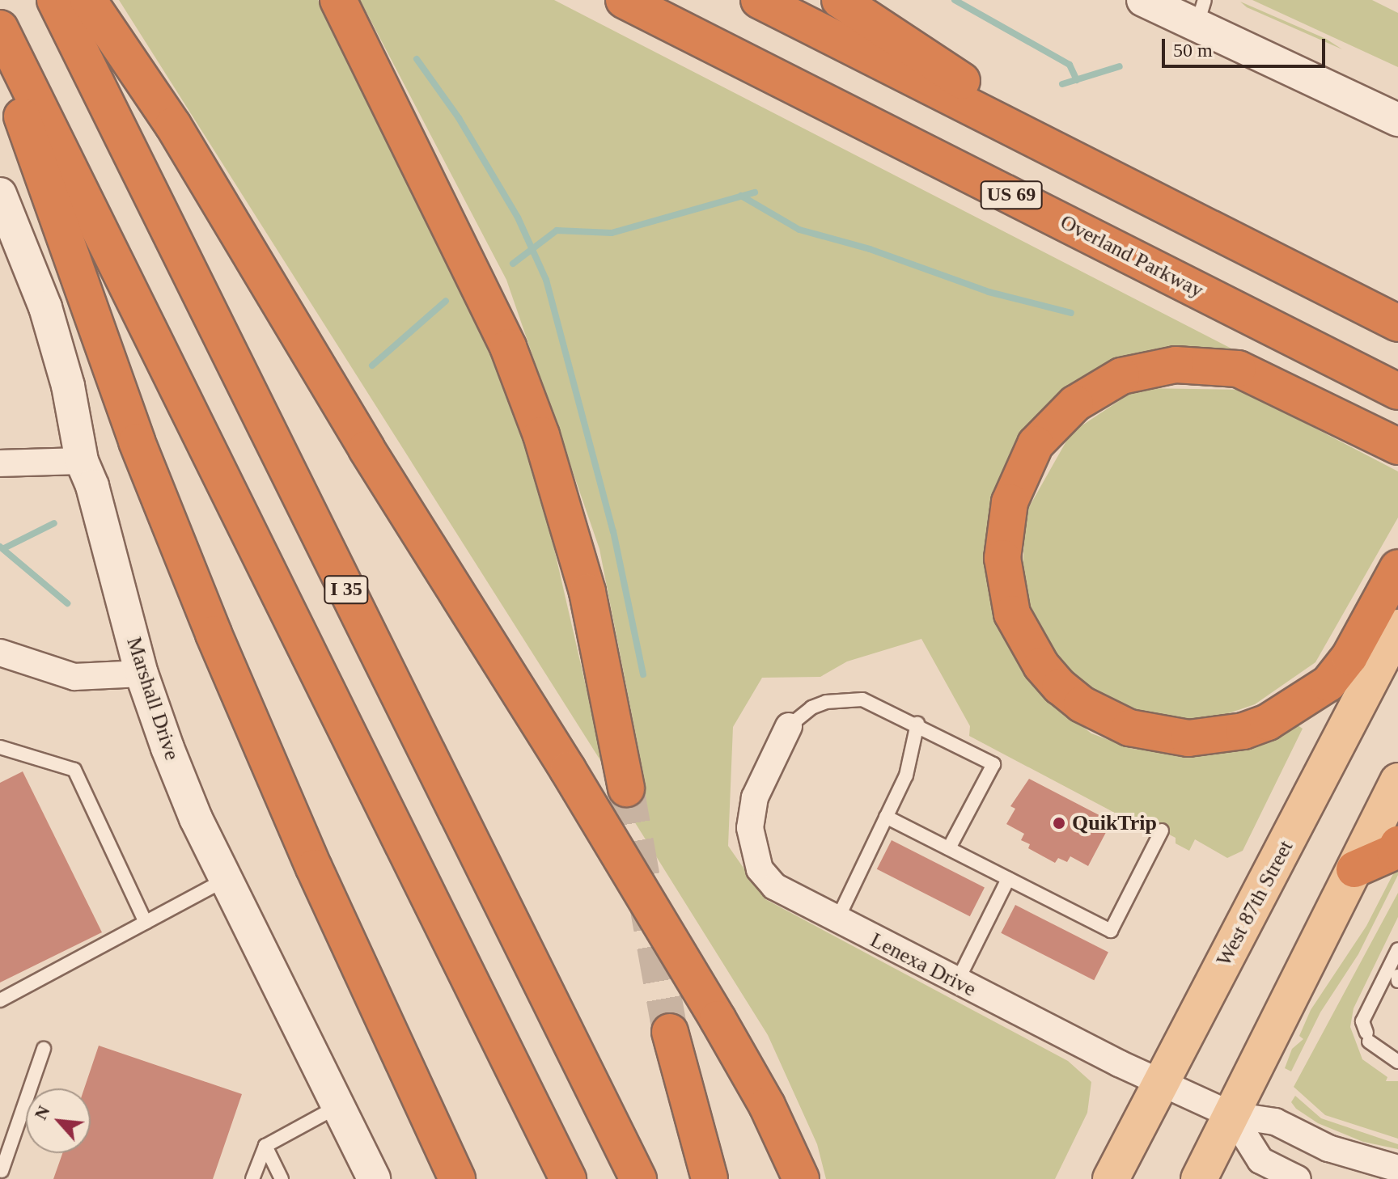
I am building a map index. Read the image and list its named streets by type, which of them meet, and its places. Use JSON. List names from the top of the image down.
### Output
{
  "streets": {
    "highway": ["US 69", "Overland Parkway", "I 35"],
    "main road": ["West 87th Street"],
    "street": ["Marshall Drive", "Lenexa Drive"]
  },
  "crossings": [
    ["West 87th Street", "Lenexa Drive"]
  ],
  "places": ["QuikTrip"],
  "scale_bar": "50 m",
  "north": "top left"
}
